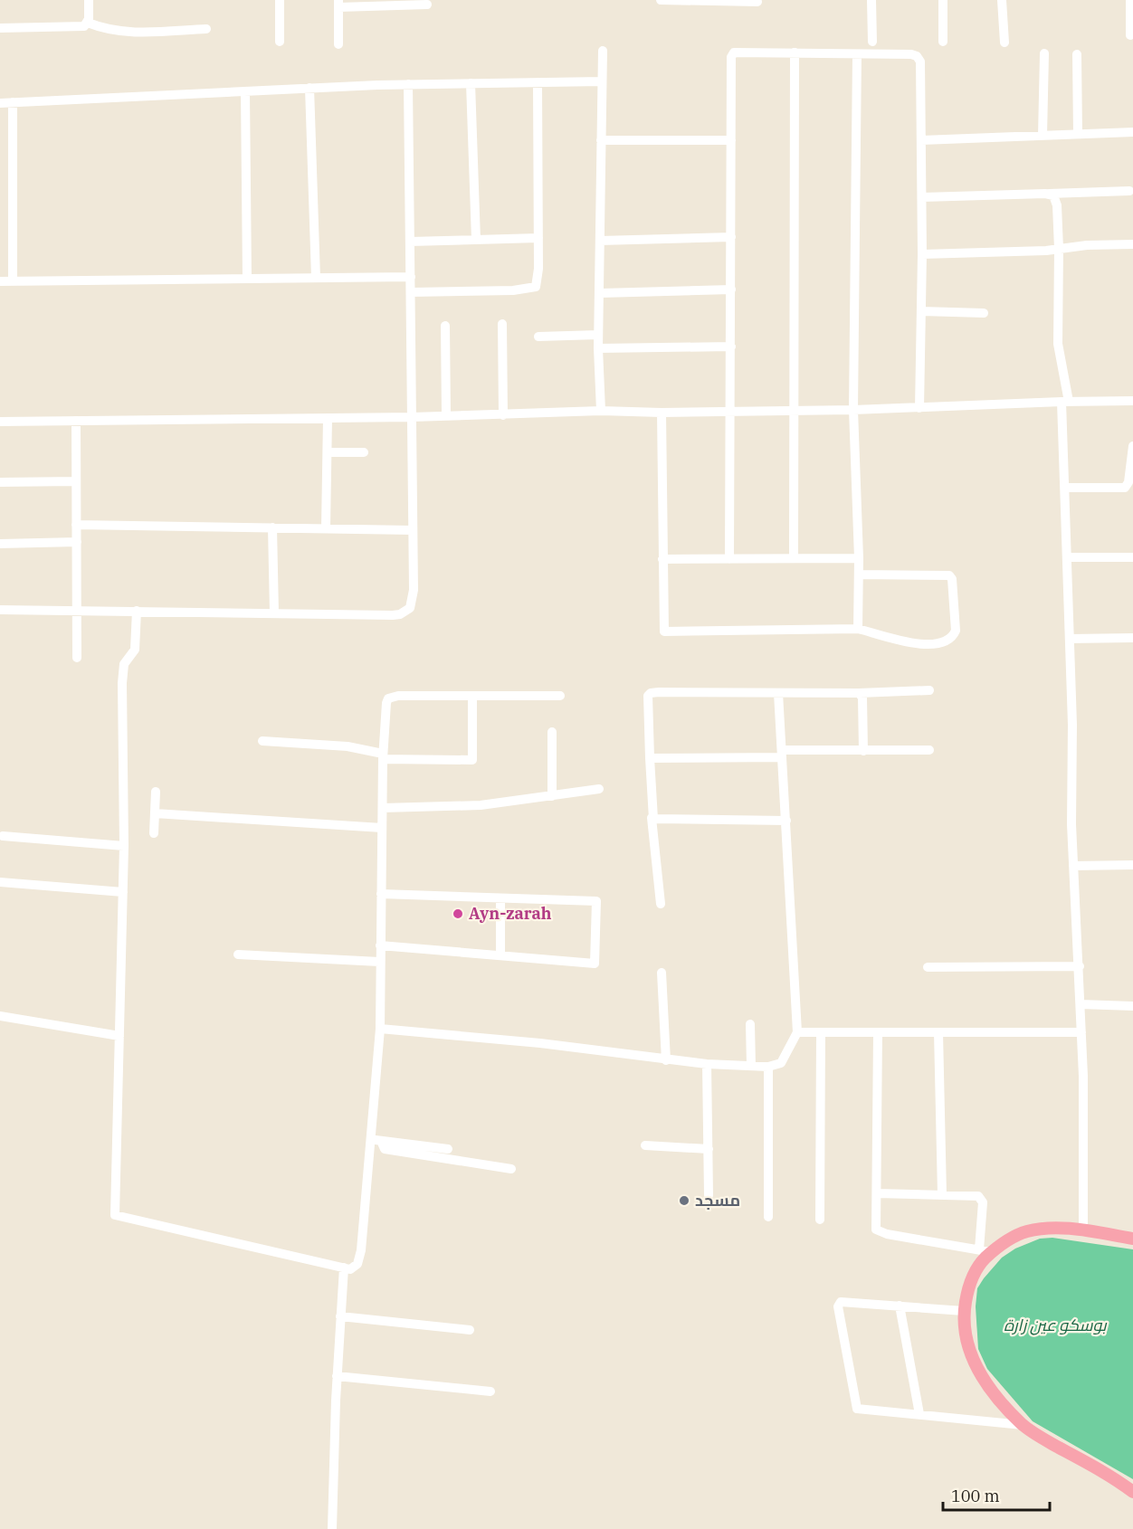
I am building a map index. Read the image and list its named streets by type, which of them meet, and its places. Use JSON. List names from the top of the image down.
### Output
{
  "parks": ["بوسكو عين زارة"],
  "places": ["Ayn-zarah", "مسجد"],
  "scale_bar": "100 m"
}
